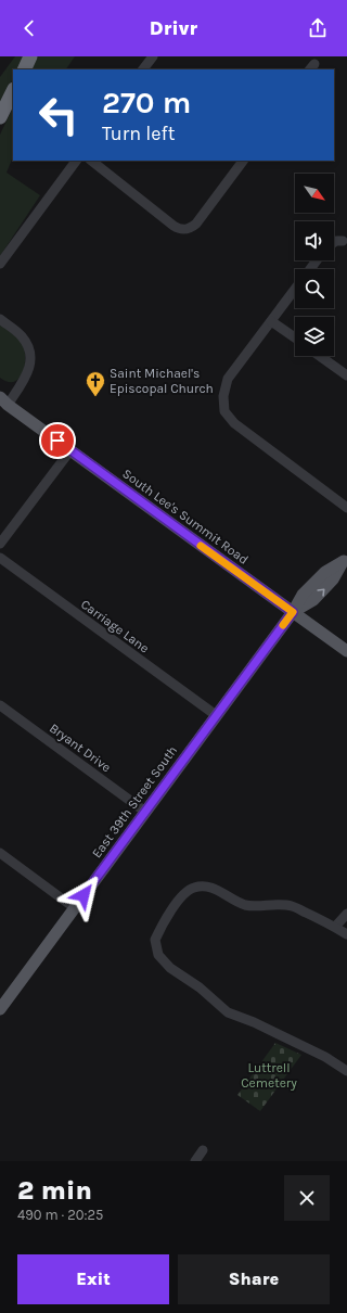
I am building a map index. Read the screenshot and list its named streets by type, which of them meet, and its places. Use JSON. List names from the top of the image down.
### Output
{
  "streets": {
    "main road": ["South Lee's Summit Road", "East 39th Street South"],
    "street": ["Carriage Lane", "Bryant Drive"]
  },
  "crossings": [
    ["South Lee's Summit Road", "East 39th Street South"],
    ["Carriage Lane", "East 39th Street South"],
    ["Bryant Drive", "East 39th Street South"]
  ],
  "parks": ["Luttrell Cemetery"],
  "places": {
    "church": ["Saint Michael's Episcopal Church"]
  },
  "north": "bottom right",
  "page": {
    "header": "Drivr",
    "turn": ["270 m", "Turn left"],
    "heading": ["2 min", "490 m · 20:25"],
    "buttons": ["Exit", "Share"]
  }
}
